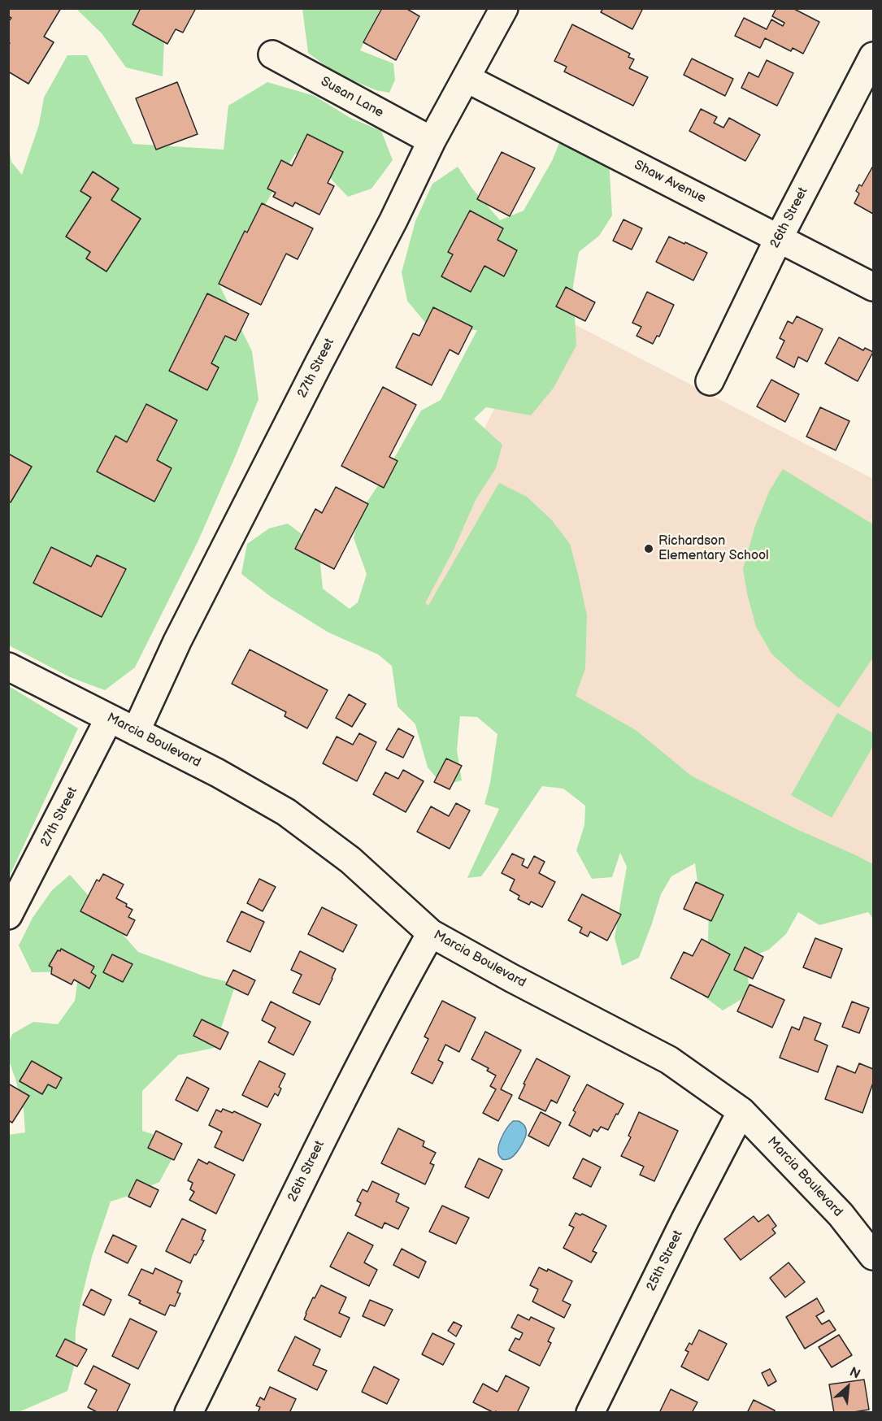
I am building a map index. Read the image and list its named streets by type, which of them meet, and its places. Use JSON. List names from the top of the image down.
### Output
{
  "streets": {
    "street": [
      "Susan Lane",
      "Shaw Avenue",
      "26th Street",
      "27th Street",
      "Marcia Boulevard",
      "25th Street"
    ]
  },
  "crossings": [
    ["Susan Lane", "27th Street"],
    ["Shaw Avenue", "26th Street"],
    ["Shaw Avenue", "27th Street"],
    ["26th Street", "Marcia Boulevard"],
    ["27th Street", "Marcia Boulevard"],
    ["Marcia Boulevard", "25th Street"]
  ],
  "places": ["Richardson Elementary School"],
  "north": "top right"
}
